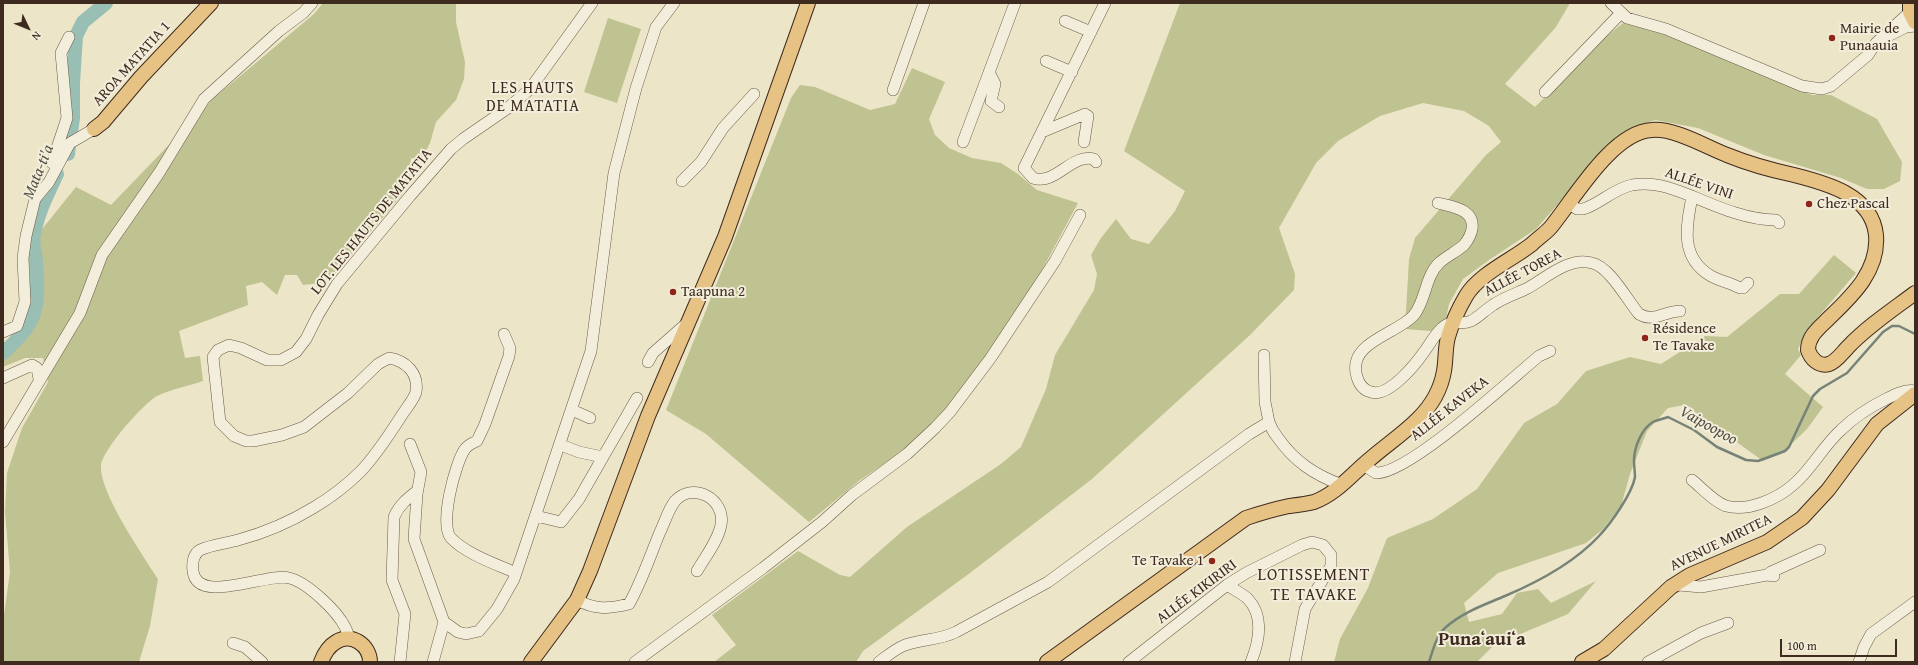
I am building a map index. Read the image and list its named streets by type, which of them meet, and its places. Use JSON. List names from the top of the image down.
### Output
{
  "streets": {
    "main road": ["AROA MATATIA 1", "AVENUE MIRITEA"],
    "street": [
      "ALLÉE VINI",
      "LOT. LES HAUTS DE MATATIA",
      "ALLÉE TOREA",
      "ALLÉE KAVEKA",
      "ALLÉE KIKIRIRI"
    ]
  },
  "districts": ["LES HAUTS DE MATATIA", "LOTISSEMENT TE TAVAKE", "Punaʻauiʻa"],
  "water": ["Mata-ti'a", "Vaipoopoo"],
  "places": [
    "Mairie de Punaauia",
    "Chez Pascal",
    "Taapuna 2",
    "Résidence Te Tavake",
    "Te Tavake 1"
  ],
  "scale_bar": "100 m",
  "north": "bottom right"
}
